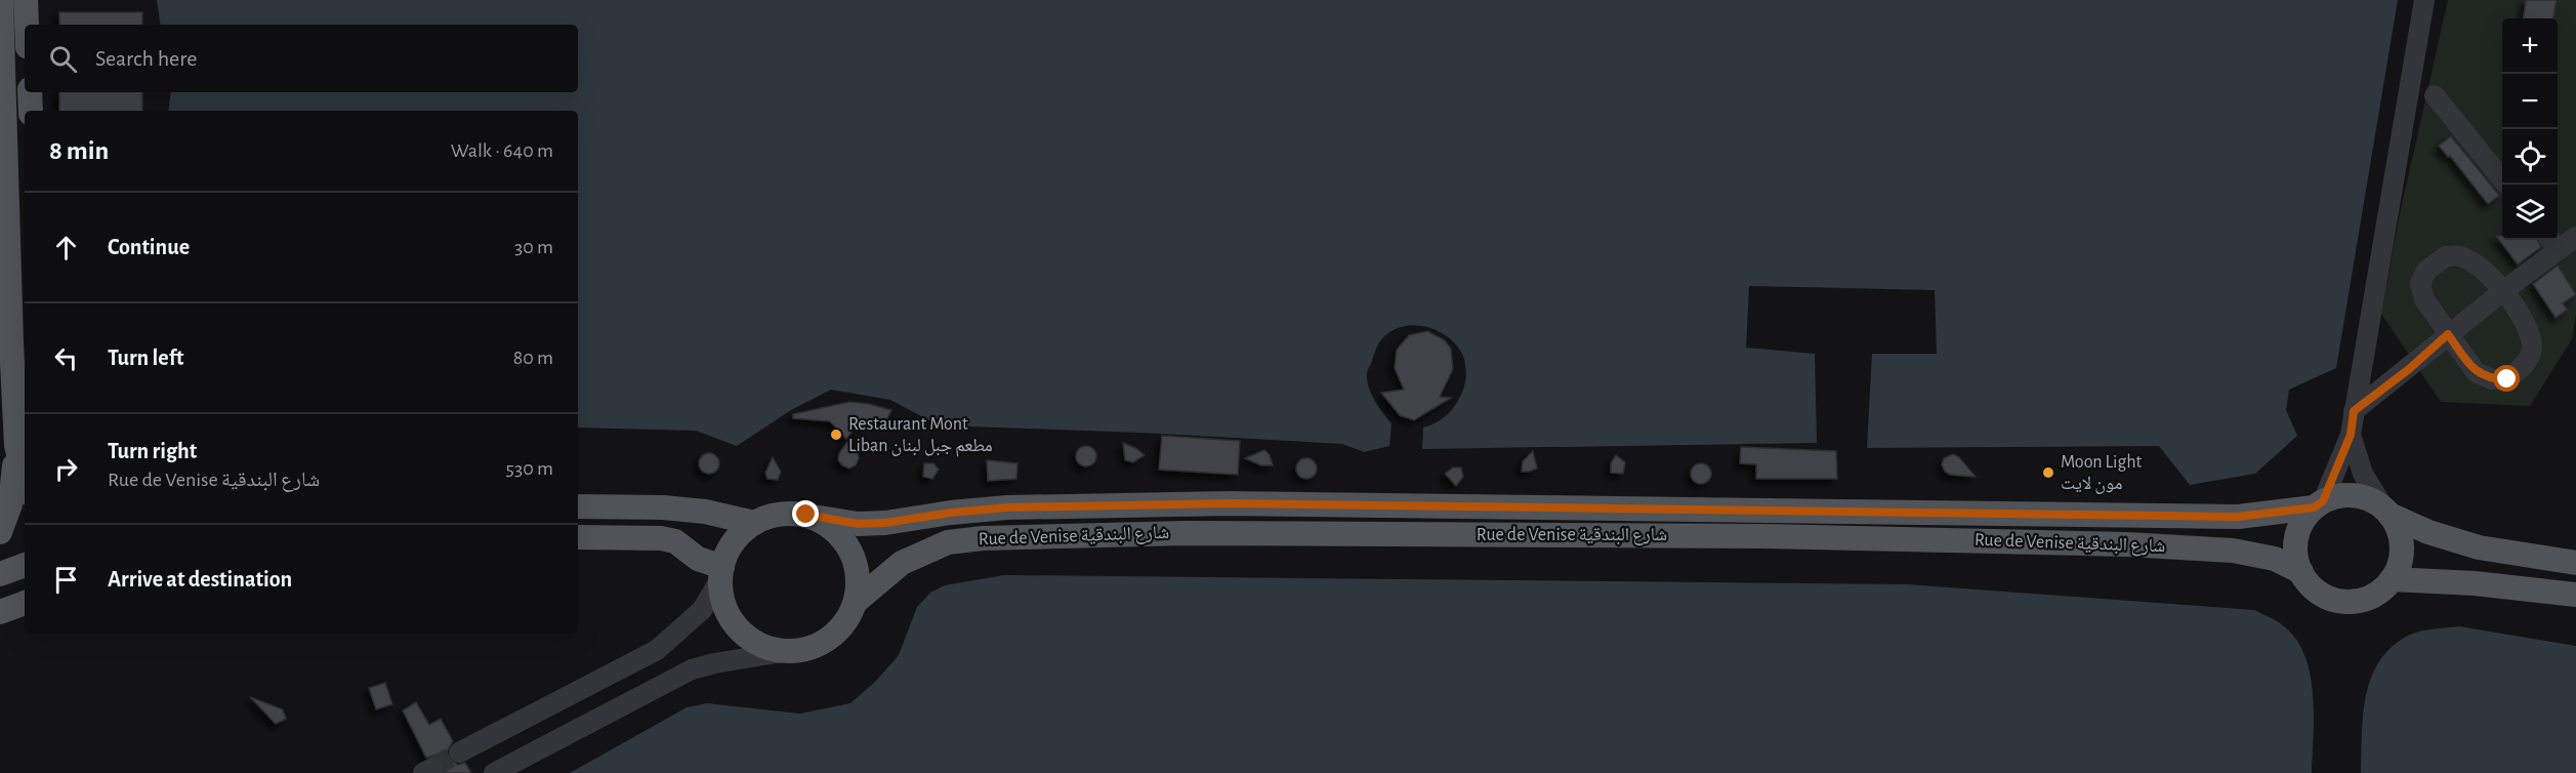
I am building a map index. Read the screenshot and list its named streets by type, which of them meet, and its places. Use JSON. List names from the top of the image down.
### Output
{
  "streets": {
    "main road": ["Rue de Venise شارع البندقية"]
  },
  "places": ["Restaurant Mont Liban مطعم جبل لبنان", "Moon Light مون لايت"],
  "page": {
    "map_buttons": ["+", "−"],
    "search": "Search here",
    "heading": ["8 min", "Walk · 640 m"],
    "list": [
      ["Continue", "30 m"],
      ["Turn left", "80 m"],
      ["Turn right", "Rue de Venise شارع البندقية", "530 m"],
      "Arrive at destination"
    ]
  }
}
